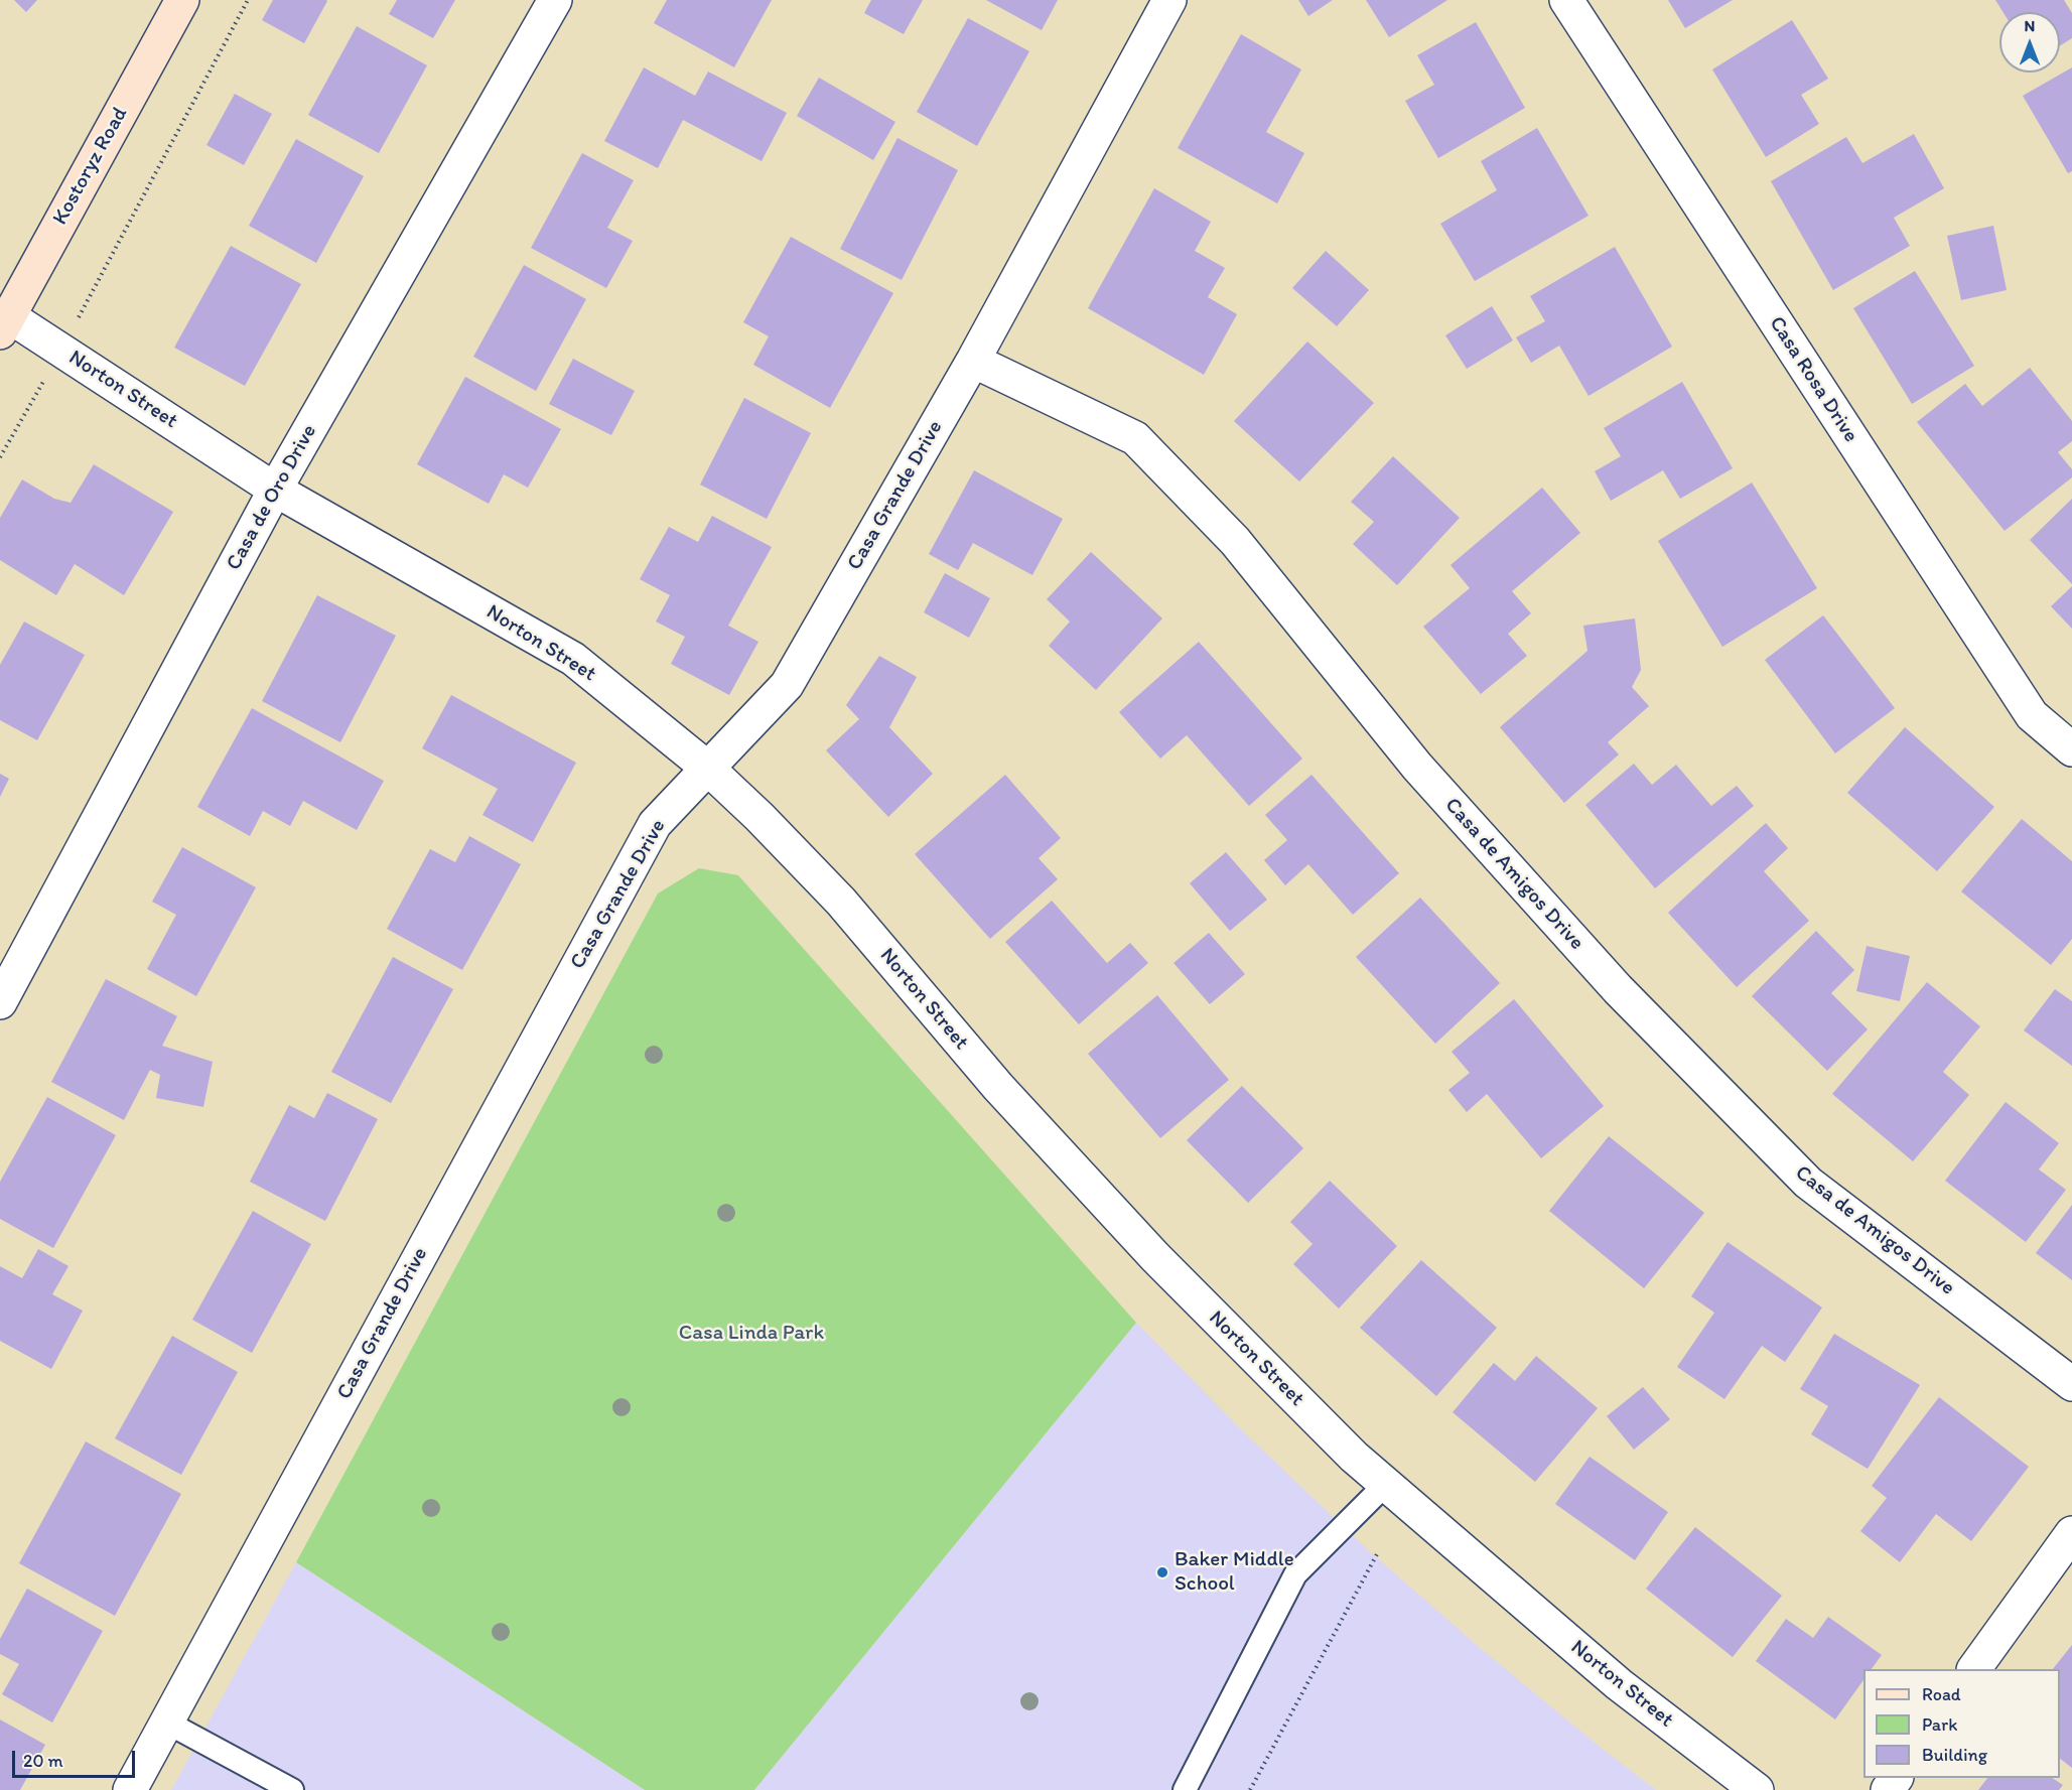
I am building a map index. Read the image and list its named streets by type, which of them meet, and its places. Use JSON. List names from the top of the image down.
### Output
{
  "streets": {
    "main road": ["Kostoryz Road"],
    "street": [
      "Casa Rosa Drive",
      "Norton Street",
      "Casa Grande Drive",
      "Casa de Oro Drive",
      "Casa de Amigos Drive"
    ]
  },
  "crossings": [
    ["Kostoryz Road", "Norton Street"],
    ["Norton Street", "Casa Grande Drive"],
    ["Norton Street", "Casa de Oro Drive"],
    ["Casa Grande Drive", "Casa de Amigos Drive"]
  ],
  "parks": ["Casa Linda Park"],
  "places": ["Baker Middle School"],
  "legend": ["Road", "Park", "Building"],
  "scale_bar": "20 m",
  "north": "top"
}
